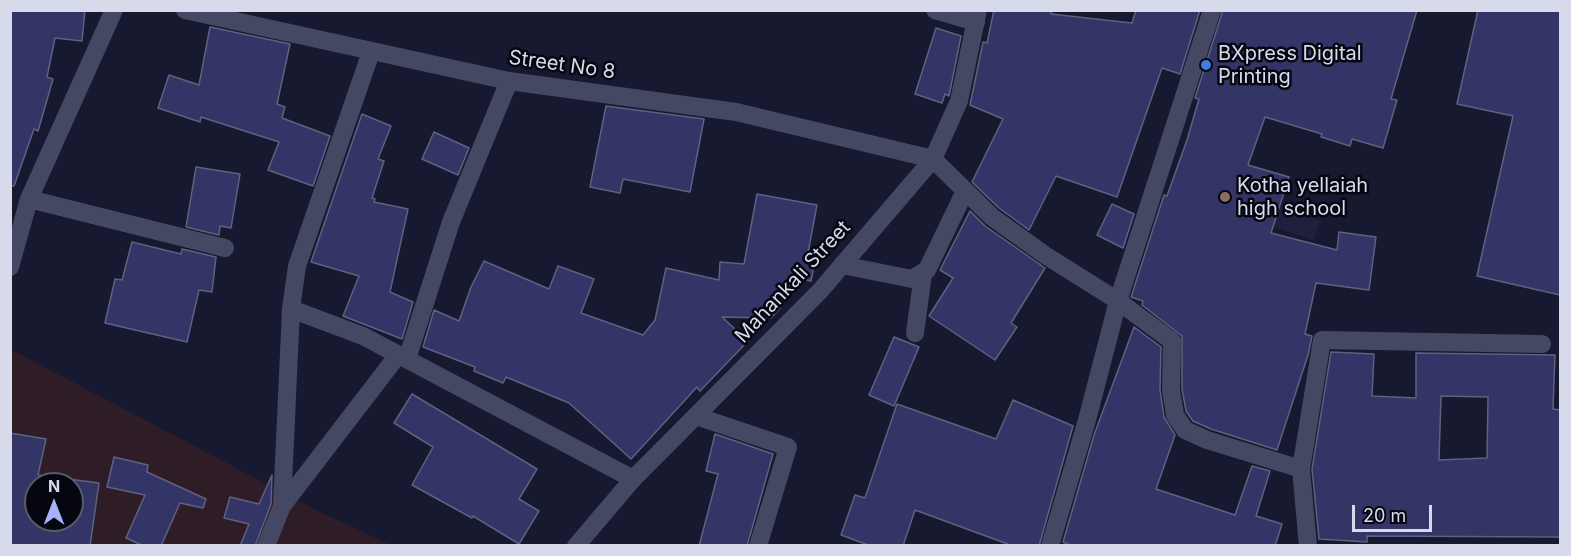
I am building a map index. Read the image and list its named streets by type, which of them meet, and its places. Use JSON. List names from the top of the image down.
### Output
{
  "streets": {
    "street": ["Street No 8", "Mahankali Street"]
  },
  "crossings": [
    ["Street No 8", "Mahankali Street"]
  ],
  "places": ["BXpress Digital Printing", "Kotha yellaiah high school"],
  "scale_bar": "20 m",
  "north": "top"
}
